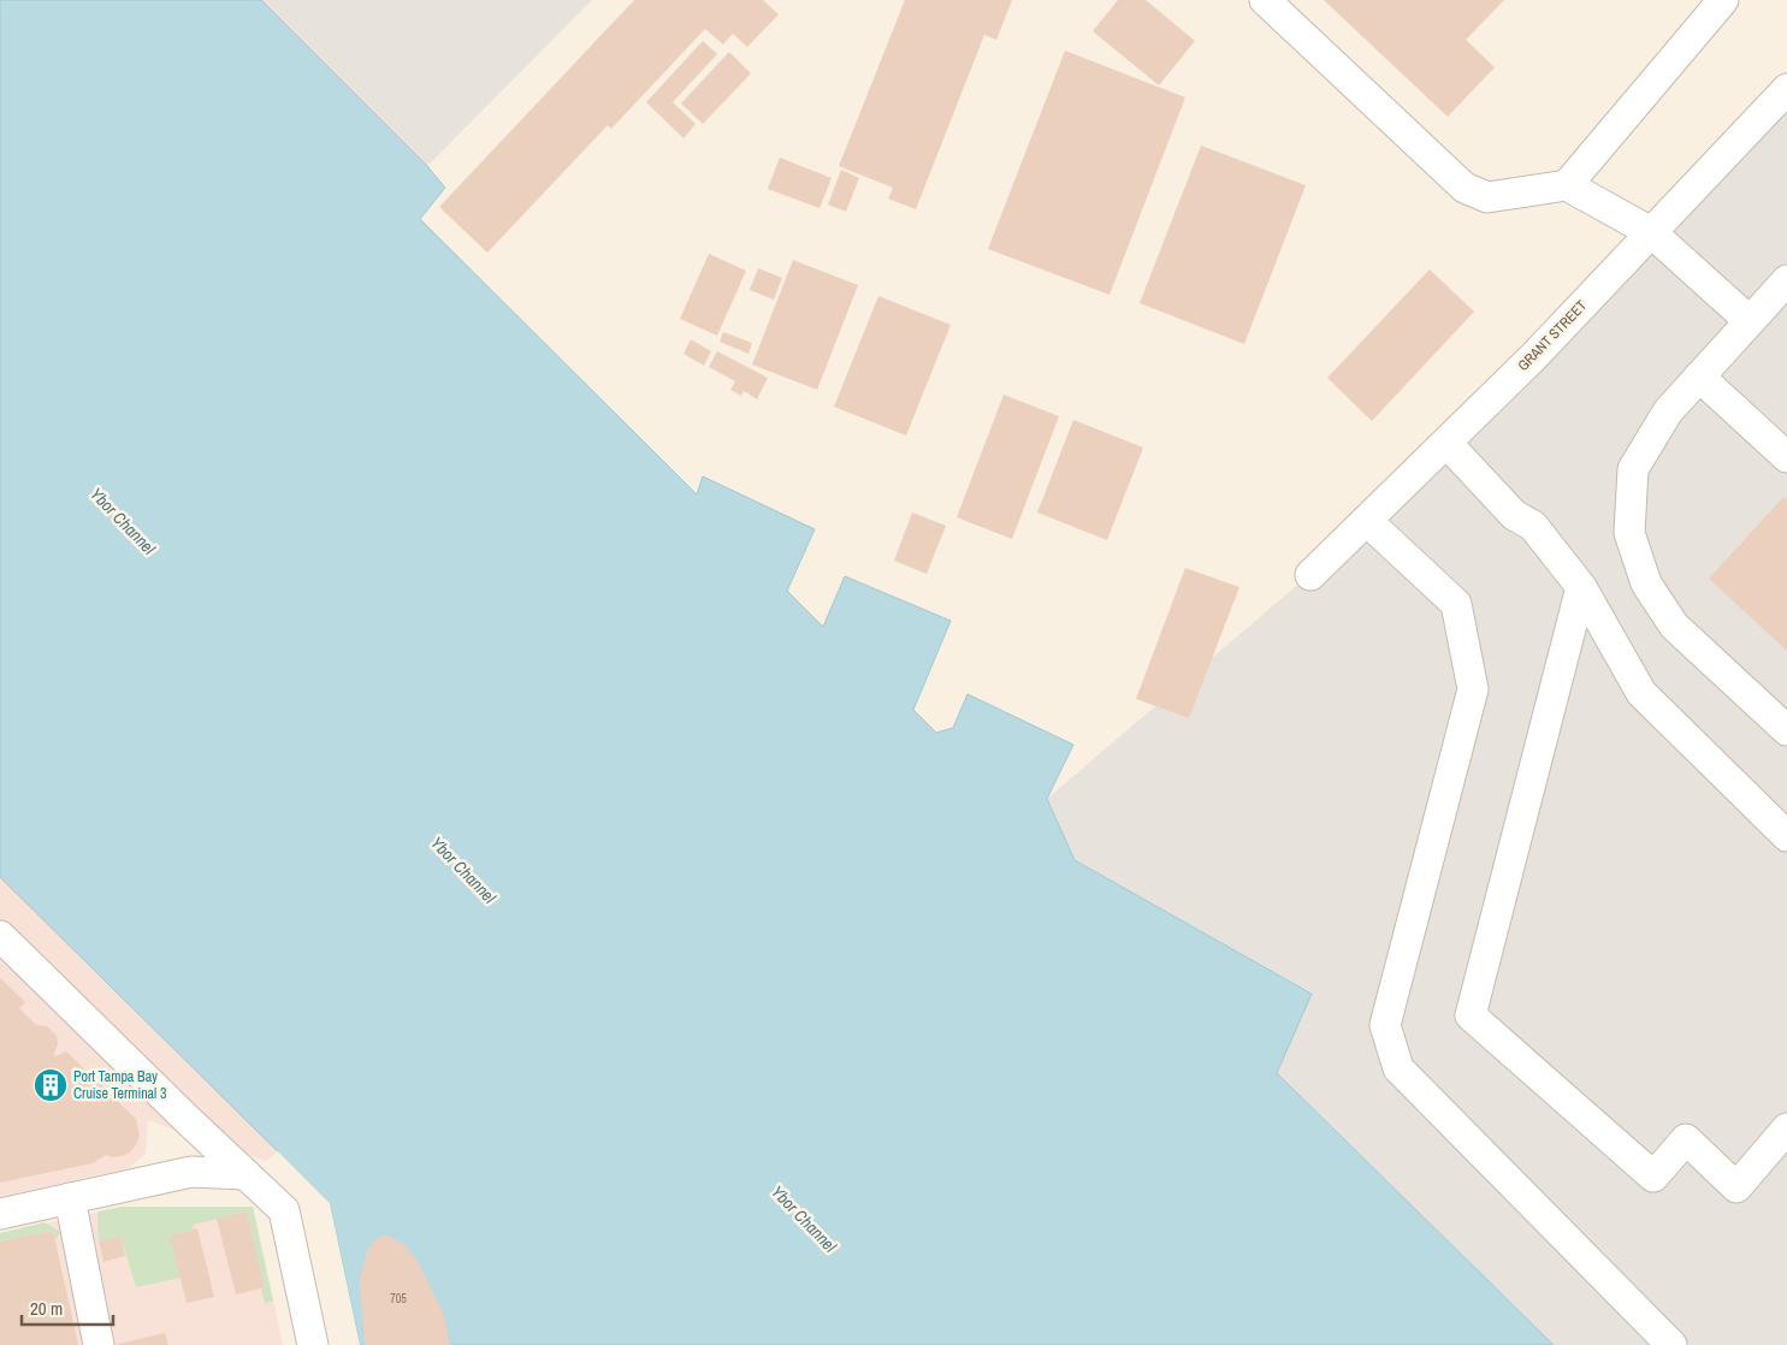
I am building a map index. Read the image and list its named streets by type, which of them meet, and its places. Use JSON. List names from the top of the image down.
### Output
{
  "streets": {
    "street": ["GRANT STREET"]
  },
  "water": ["Ybor Channel"],
  "places": {
    "building": ["Port Tampa Bay Cruise Terminal 3"]
  },
  "house_numbers": ["705"],
  "scale_bar": "20 m"
}
